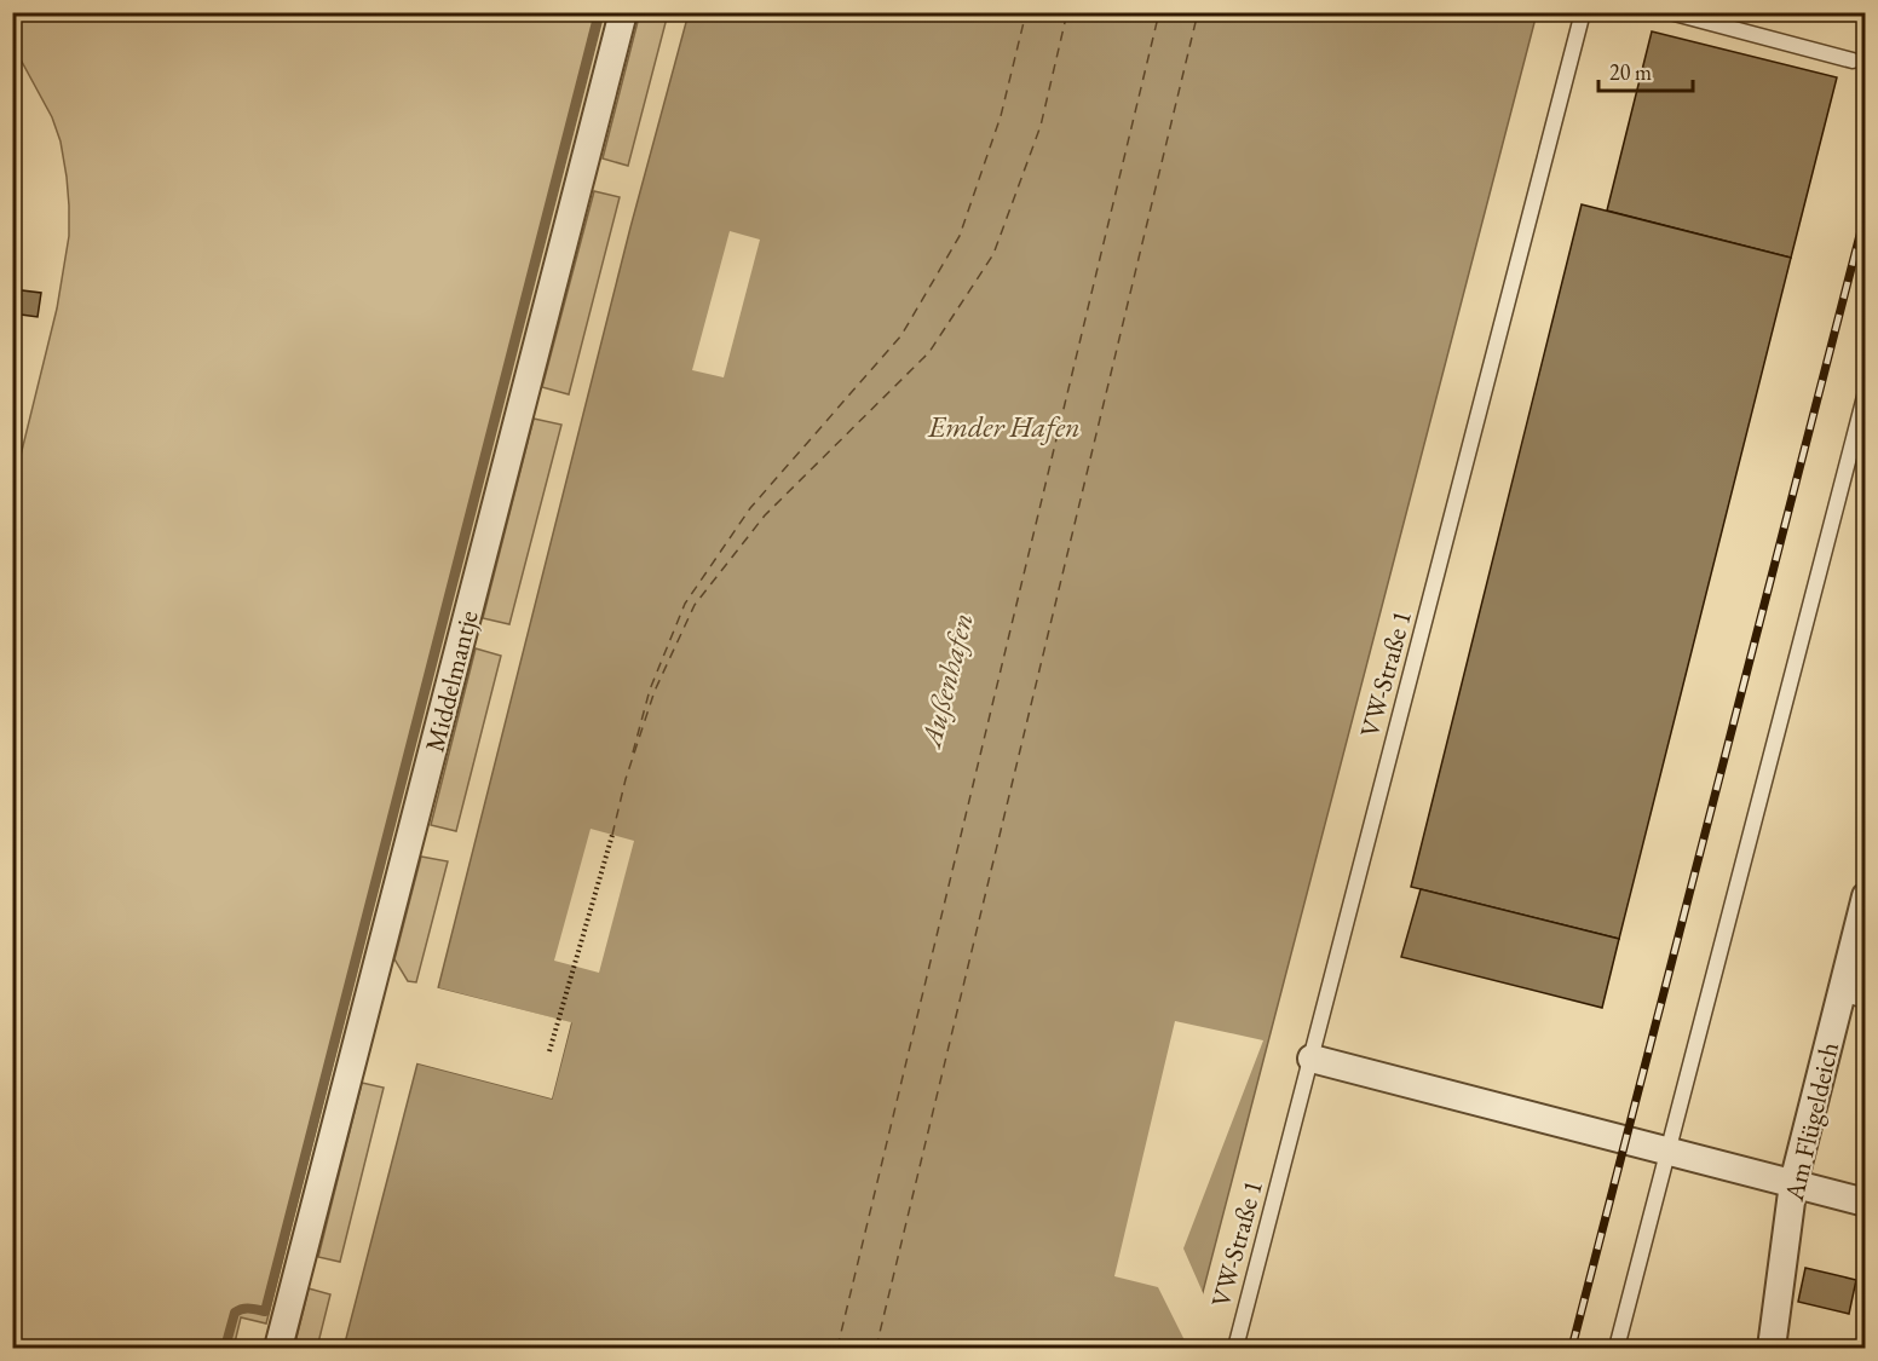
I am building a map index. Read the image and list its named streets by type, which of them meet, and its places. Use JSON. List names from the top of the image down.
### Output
{
  "streets": {
    "street": ["Middelmantje", "Am Flügeldeich"],
    "lane": ["VW-Straße 1"]
  },
  "water": ["Emder Hafen", "Außenhafen"],
  "scale_bar": "20 m"
}
